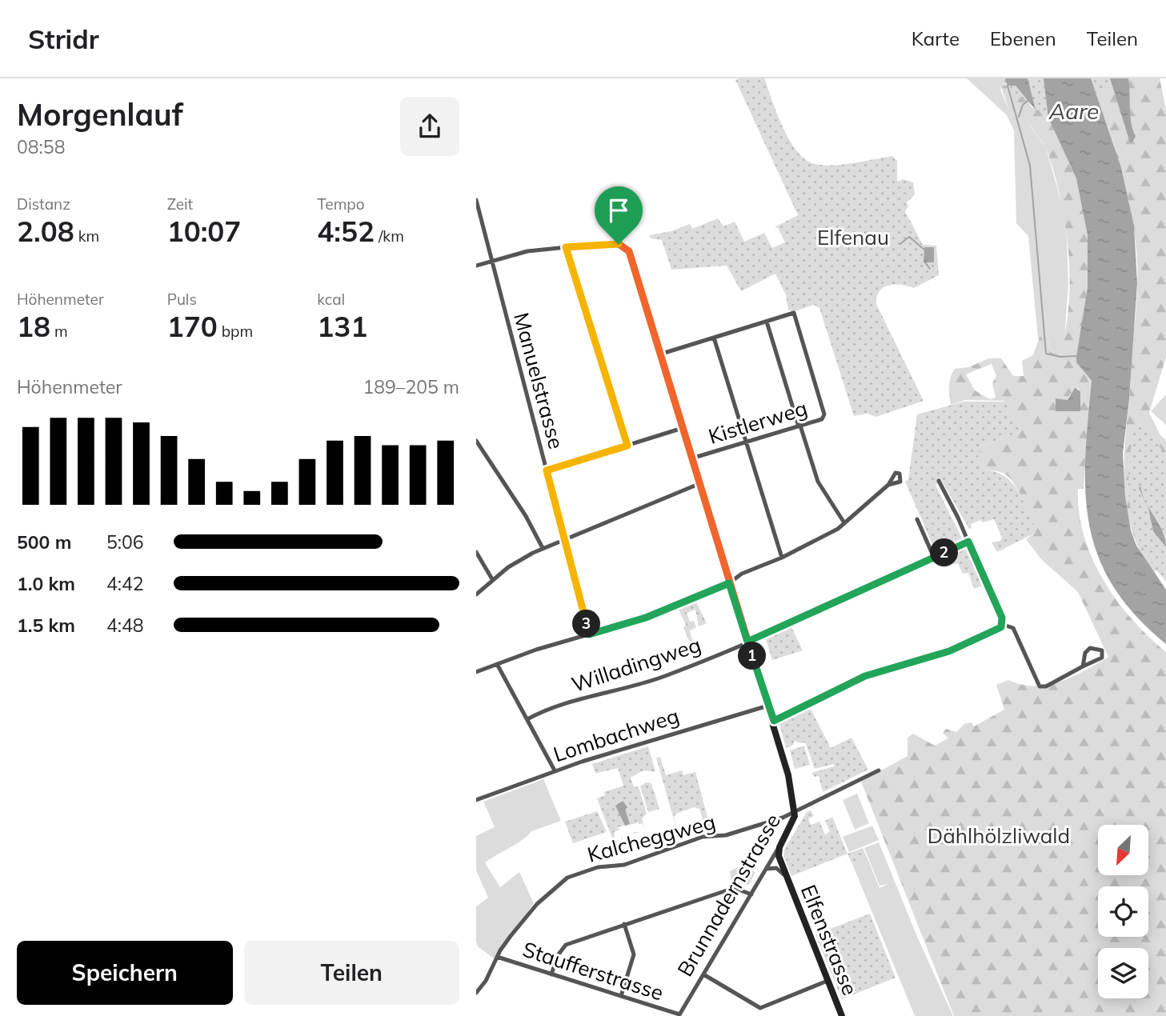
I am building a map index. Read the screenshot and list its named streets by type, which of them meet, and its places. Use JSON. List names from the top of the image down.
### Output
{
  "streets": {
    "street": [
      "Manuelstrasse",
      "Kistlerweg",
      "Willadingweg",
      "Lombachweg",
      "Kalcheggweg",
      "Brunnadernstrasse",
      "Elfenstrasse",
      "Staufferstrasse"
    ]
  },
  "crossings": [
    ["Kistlerweg", "Brunnadernstrasse"],
    ["Willadingweg", "Brunnadernstrasse"],
    ["Lombachweg", "Brunnadernstrasse"],
    ["Kalcheggweg", "Brunnadernstrasse"],
    ["Kalcheggweg", "Staufferstrasse"],
    ["Brunnadernstrasse", "Elfenstrasse"],
    ["Brunnadernstrasse", "Staufferstrasse"]
  ],
  "water": ["Aare"],
  "parks": ["Elfenau", "Dählhölzliwald"],
  "north": "bottom left",
  "page": {
    "header": "Stridr",
    "nav": ["Karte", "Ebenen", "Teilen"],
    "heading": ["Morgenlauf", "08:58"],
    "stats": [
      ["Distanz", "2.08 km"],
      ["Zeit", "10:07"],
      ["Tempo", "4:52 /km"],
      ["Höhenmeter", "18 m"],
      ["Puls", "170 bpm"],
      ["kcal", "131"]
    ],
    "chart": ["Höhenmeter", "189–205 m"],
    "list": [
      {
        "name": "500 m",
        "note": "5:06"
      },
      {
        "name": "1.0 km",
        "note": "4:42"
      },
      {
        "name": "1.5 km",
        "note": "4:48"
      }
    ],
    "pins": ["2", "3", "1"],
    "buttons": ["Speichern", "Teilen"]
  }
}
